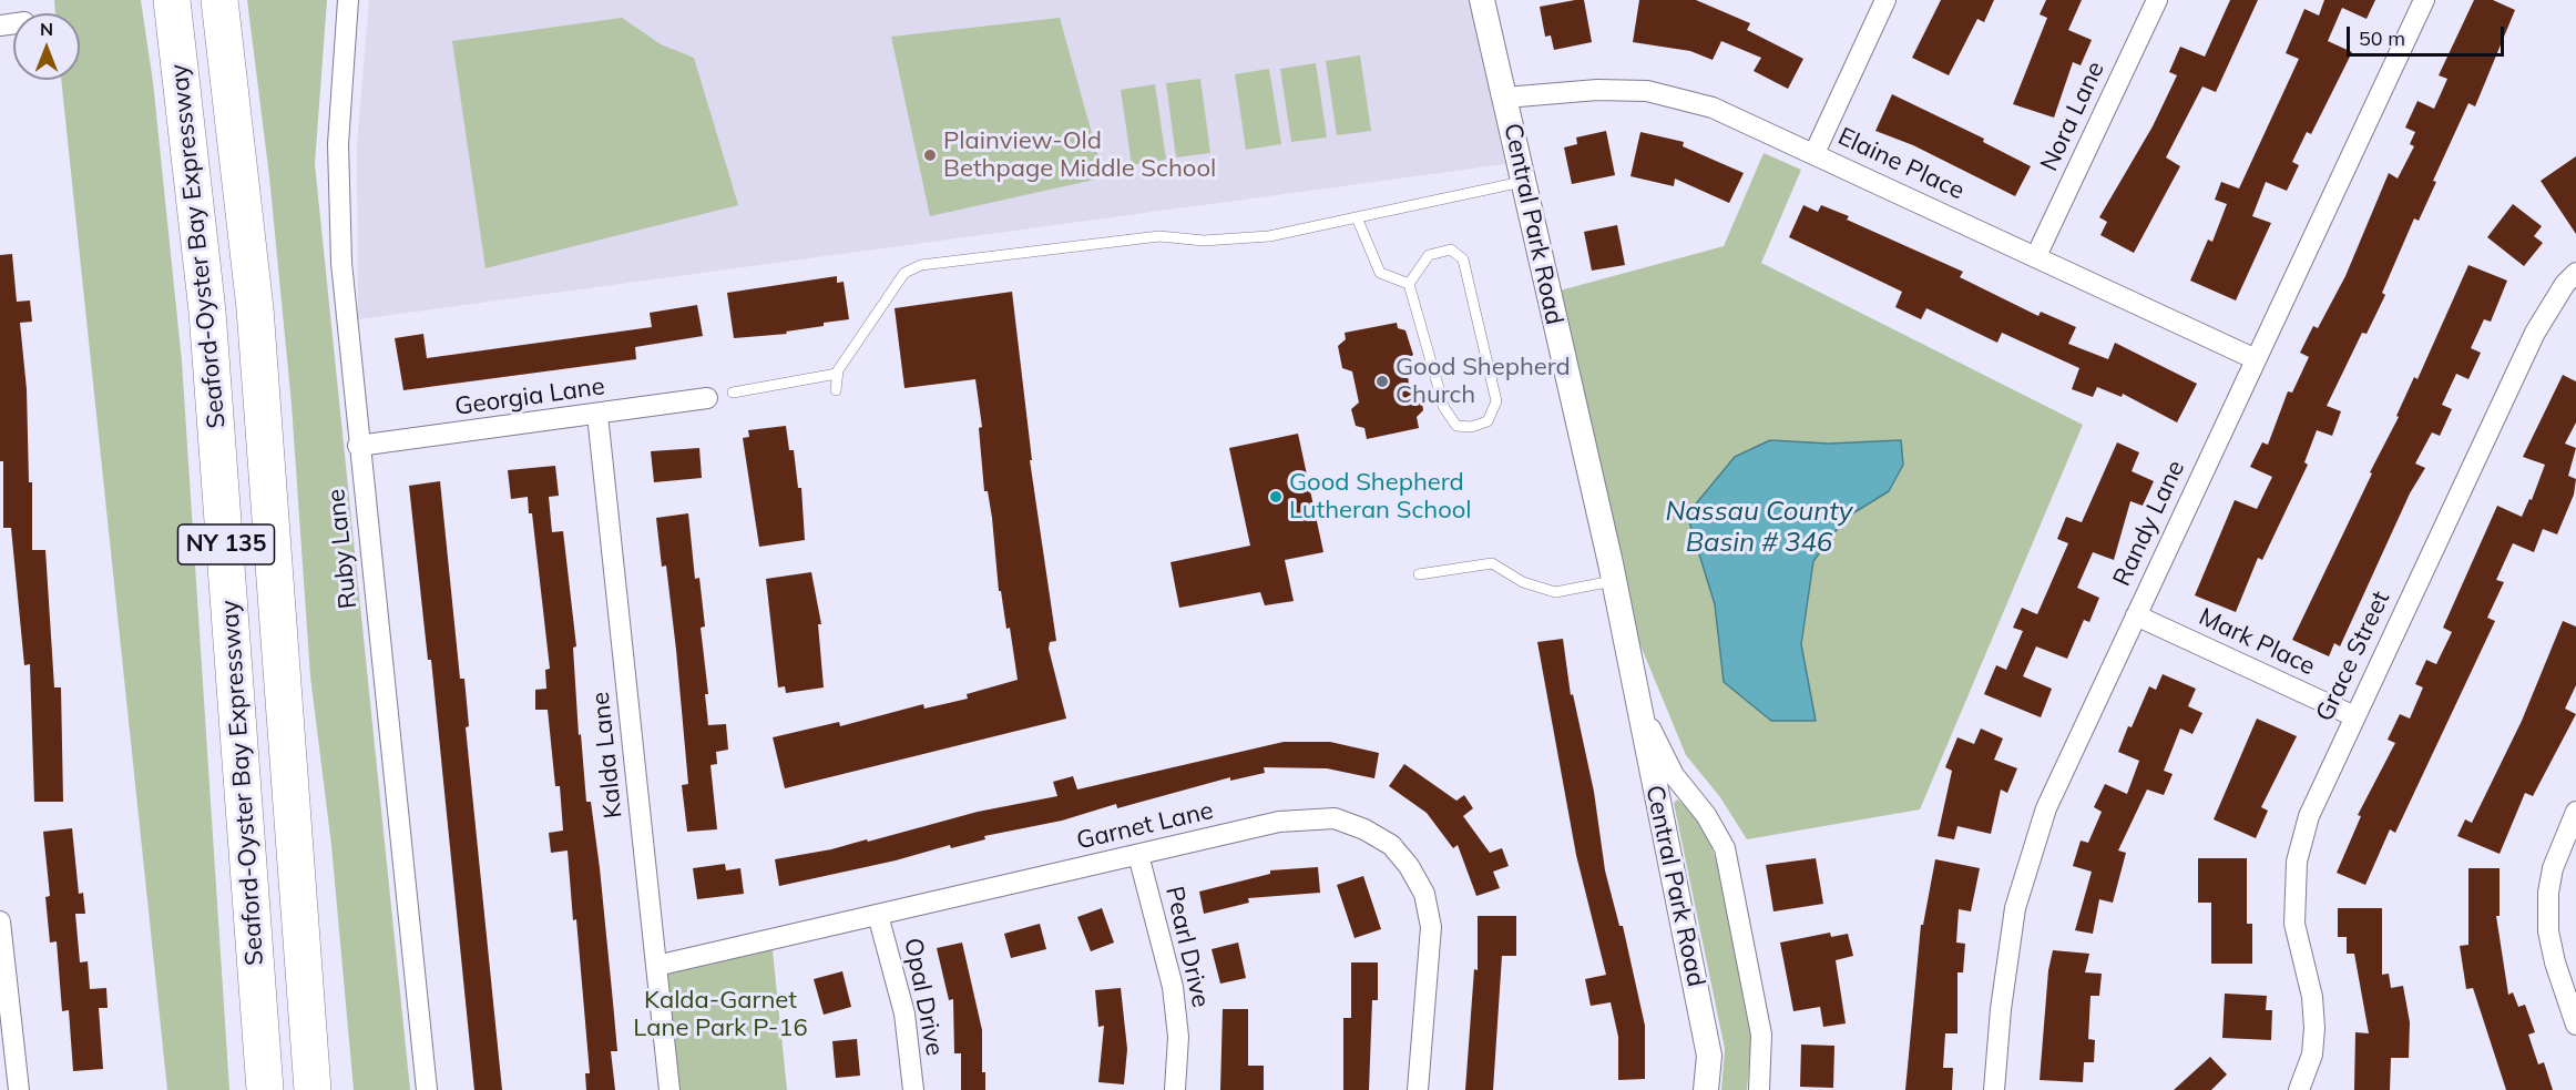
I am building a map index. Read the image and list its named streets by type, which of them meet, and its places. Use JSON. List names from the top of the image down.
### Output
{
  "streets": {
    "highway": ["Seaford-Oyster Bay Expressway", "NY 135"],
    "street": [
      "Nora Lane",
      "Elaine Place",
      "Central Park Road",
      "Georgia Lane",
      "Randy Lane",
      "Ruby Lane",
      "Mark Place",
      "Grace Street",
      "Kalda Lane",
      "Garnet Lane",
      "Pearl Drive",
      "Opal Drive"
    ]
  },
  "crossings": [
    ["Nora Lane", "Elaine Place"],
    ["Elaine Place", "Central Park Road"],
    ["Elaine Place", "Randy Lane"],
    ["Georgia Lane", "Ruby Lane"],
    ["Georgia Lane", "Kalda Lane"],
    ["Randy Lane", "Mark Place"],
    ["Mark Place", "Grace Street"],
    ["Kalda Lane", "Garnet Lane"],
    ["Garnet Lane", "Pearl Drive"],
    ["Garnet Lane", "Opal Drive"]
  ],
  "water": ["Nassau County Basin # 346"],
  "parks": ["Kalda-Garnet Lane Park P-16"],
  "places": ["Plainview-Old Bethpage Middle School", "Good Shepherd Church", "Good Shepherd Lutheran School"],
  "scale_bar": "50 m",
  "north": "top"
}
